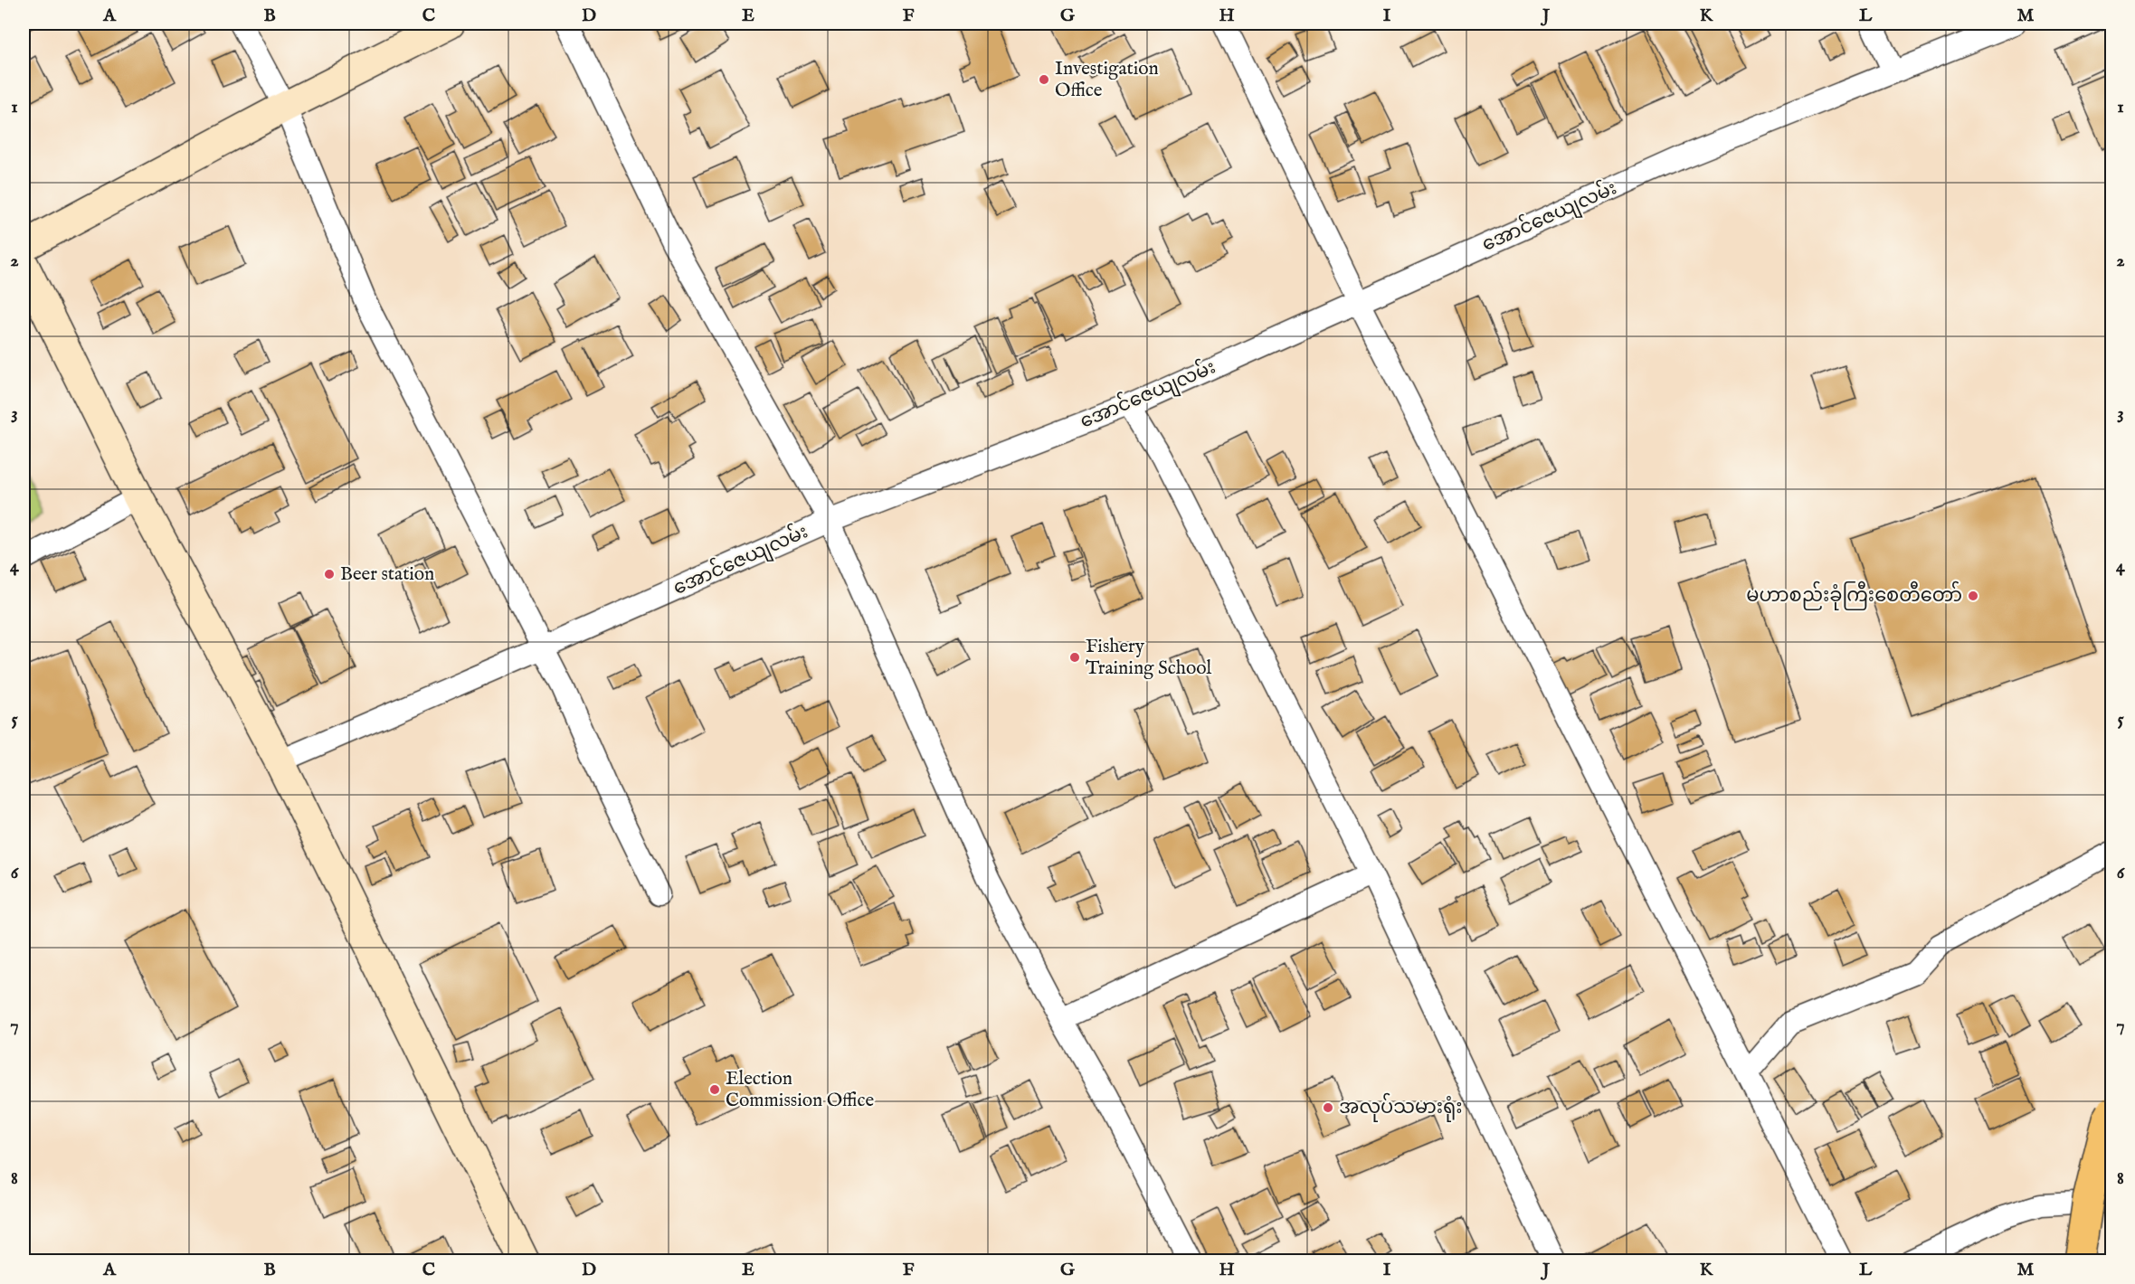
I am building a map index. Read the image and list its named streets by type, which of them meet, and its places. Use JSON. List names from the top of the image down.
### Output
{
  "streets": {
    "street": ["အောင်ဇေယျလမ်း"]
  },
  "places": [
    "Investigation Office",
    "Beer station",
    "မဟာစည်းခုံကြီးစေတီတော်",
    "Fishery Training School",
    "Election Commission Office",
    "အလုပ်သမားရုံး"
  ],
  "grid": {
    "columns": [
      "A",
      "B",
      "C",
      "D",
      "E",
      "F",
      "G",
      "H",
      "I",
      "J",
      "K",
      "L",
      "M"
    ],
    "rows": [
      "1",
      "2",
      "3",
      "4",
      "5",
      "6",
      "7",
      "8"
    ]
  }
}
